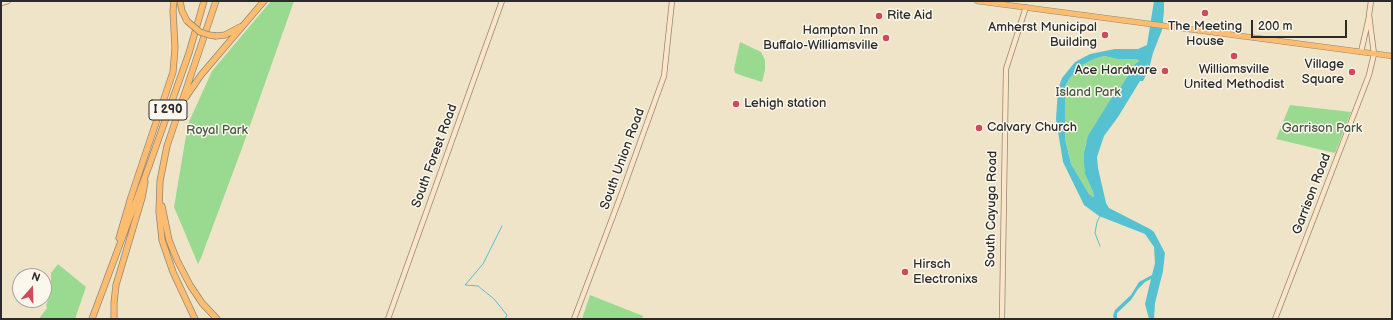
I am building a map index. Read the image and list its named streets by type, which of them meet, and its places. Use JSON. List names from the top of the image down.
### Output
{
  "streets": {
    "highway": ["I 290"],
    "street": [
      "South Forest Road",
      "South Union Road",
      "Garrison Road",
      "South Cayuga Road"
    ]
  },
  "parks": ["Island Park", "Garrison Park", "Royal Park"],
  "places": [
    "The Meeting House",
    "Rite Aid",
    "Amherst Municipal Building",
    "Hampton Inn Buffalo-Williamsville",
    "Williamsville United Methodist",
    "Ace Hardware",
    "Village Square",
    "Lehigh station",
    "Calvary Church",
    "Hirsch Electronixs"
  ],
  "scale_bar": "200 m",
  "north": "top"
}
